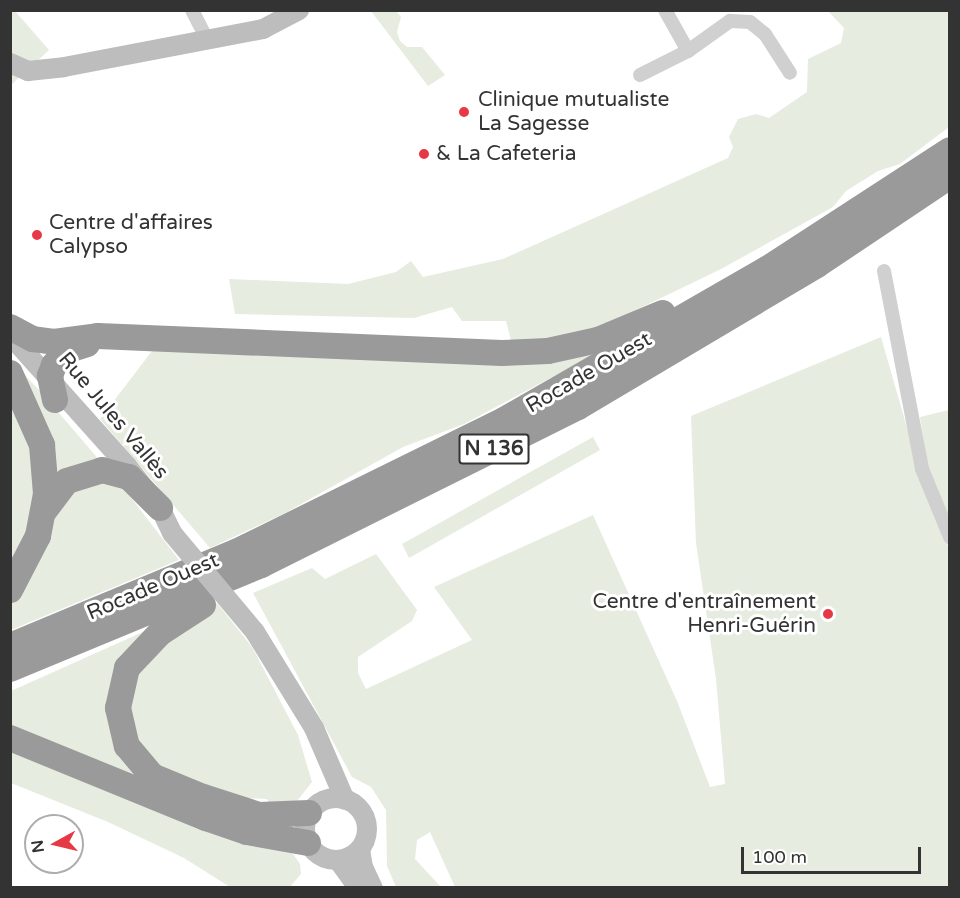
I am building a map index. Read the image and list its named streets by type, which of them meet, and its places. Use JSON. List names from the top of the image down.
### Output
{
  "streets": {
    "highway": ["Rocade Ouest", "N 136"],
    "main road": ["Rue Jules Vallès"]
  },
  "places": [
    "Clinique mutualiste La Sagesse",
    "& La Cafeteria",
    "Centre d'affaires Calypso",
    "Centre d'entraînement Henri-Guérin"
  ],
  "scale_bar": "100 m",
  "north": "left"
}
